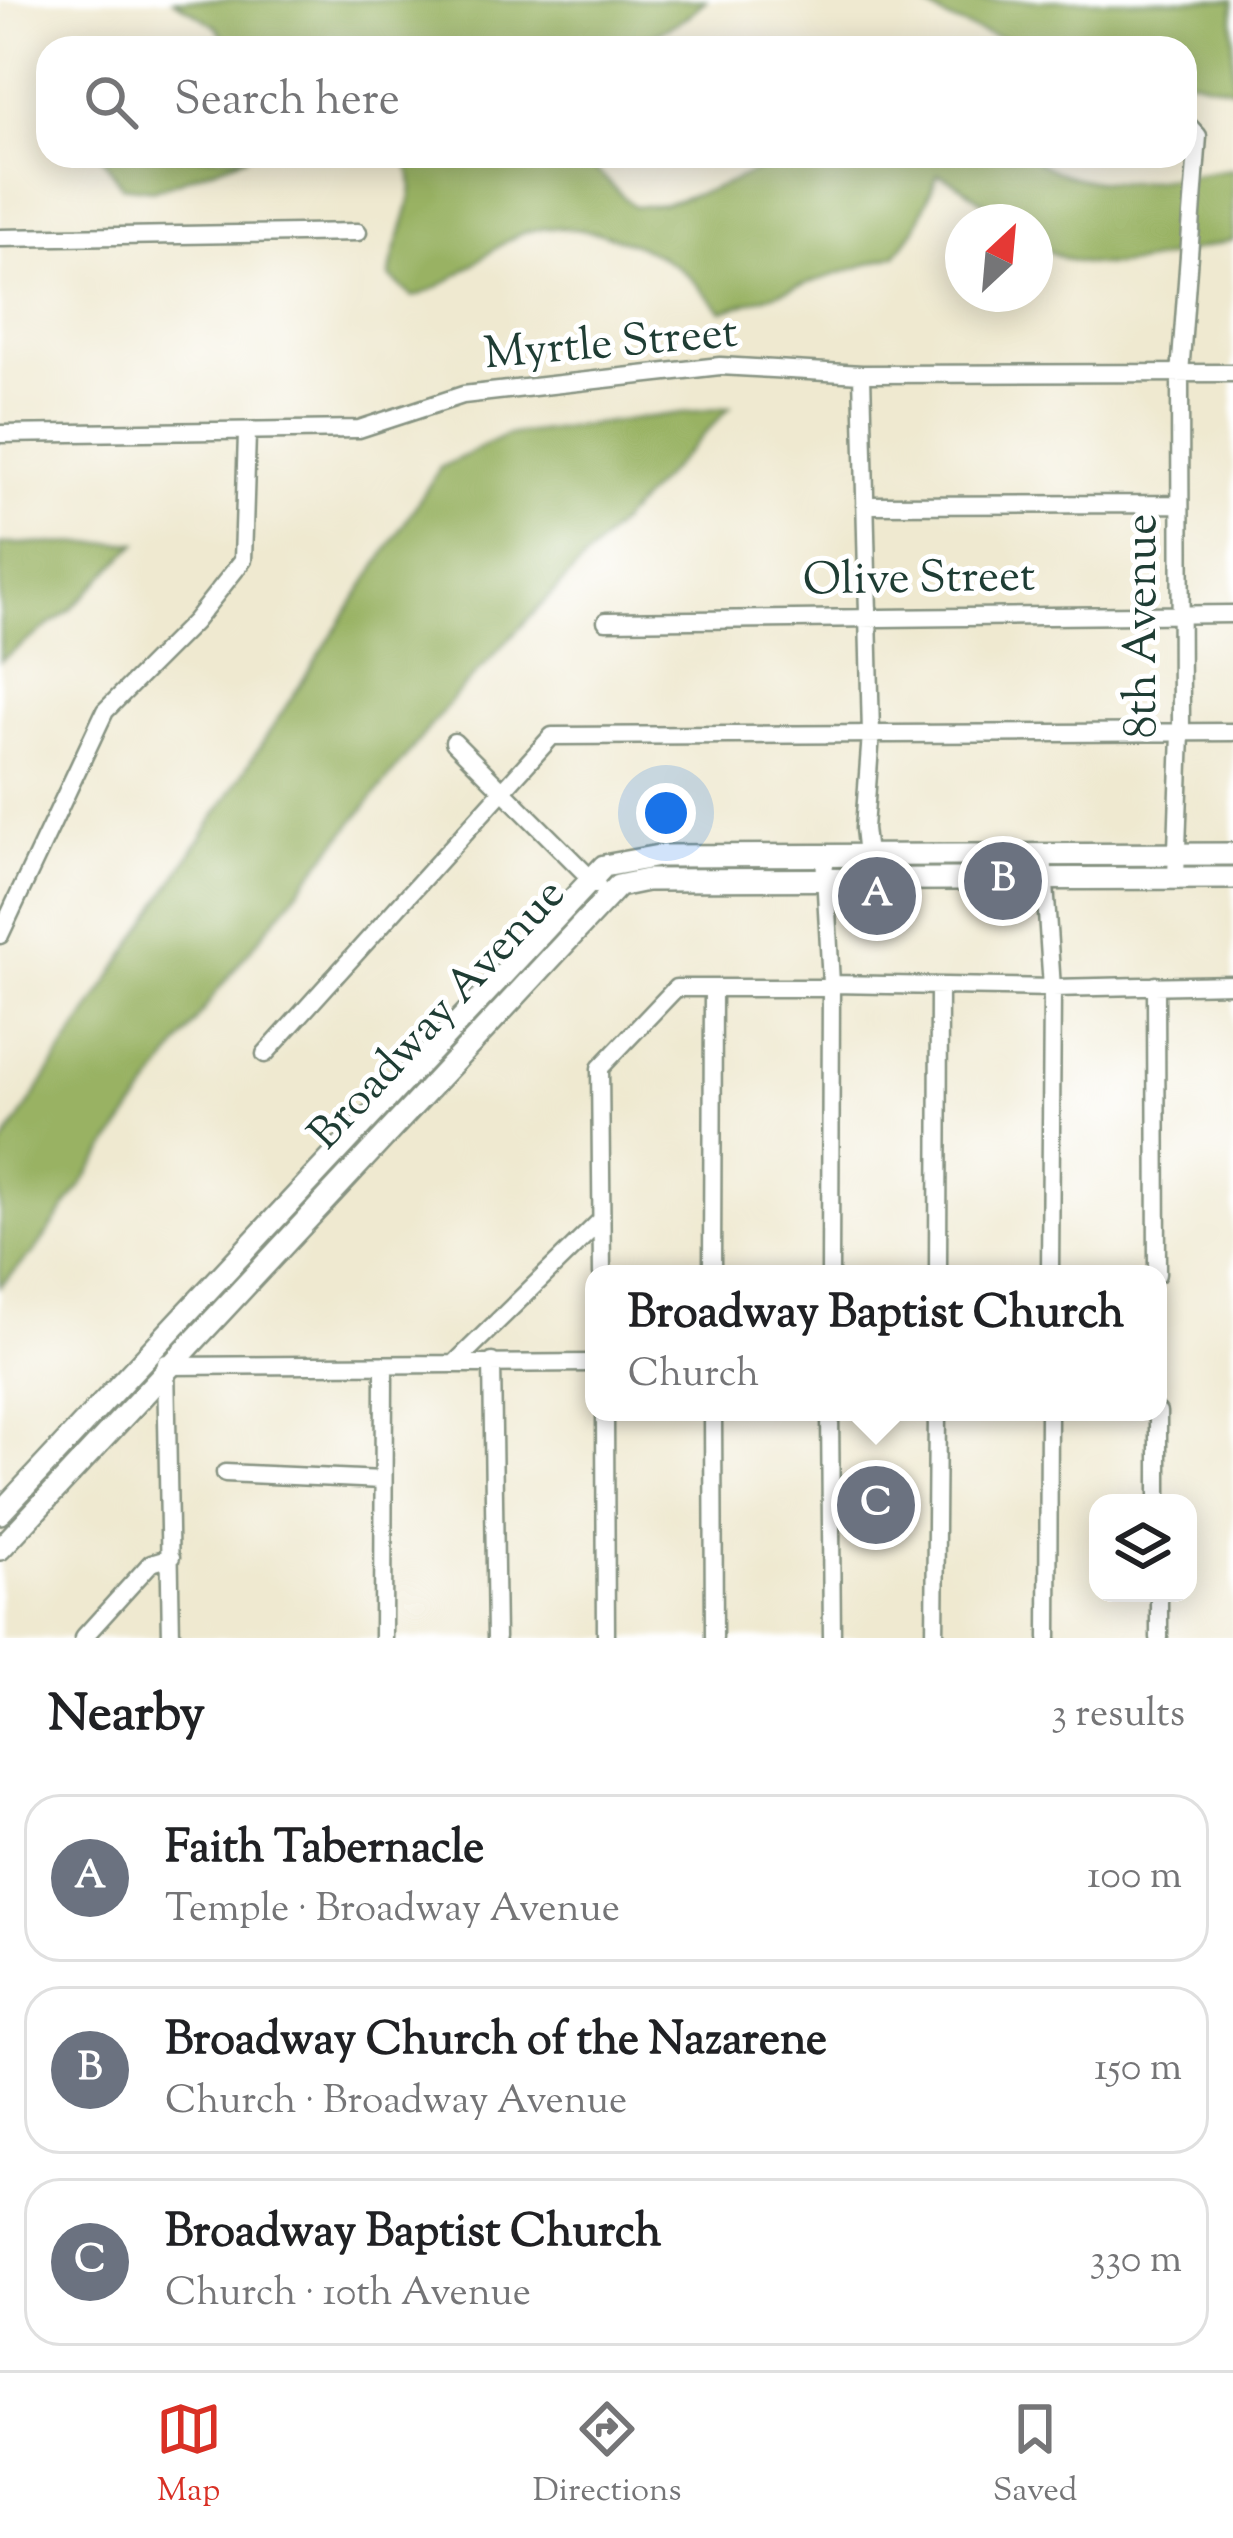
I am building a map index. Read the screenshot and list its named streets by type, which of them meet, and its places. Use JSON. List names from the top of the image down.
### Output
{
  "streets": {
    "main road": ["Broadway Avenue"],
    "street": ["Myrtle Street", "Olive Street", "8th Avenue"]
  },
  "crossings": [
    ["Myrtle Street", "8th Avenue"],
    ["Olive Street", "8th Avenue"],
    ["8th Avenue", "Broadway Avenue"]
  ],
  "north": "top right",
  "page": {
    "search": "Search here",
    "pins": ["B", "A", "C"],
    "popup": ["Broadway Baptist Church", "Church"],
    "heading": ["Nearby", "3 results"],
    "list": [
      {
        "mark": "A",
        "name": "Faith Tabernacle",
        "note": "Temple · Broadway Avenue",
        "value": "100 m"
      },
      {
        "mark": "B",
        "name": "Broadway Church of the Nazarene",
        "note": "Church · Broadway Avenue",
        "value": "150 m"
      },
      {
        "mark": "C",
        "name": "Broadway Baptist Church",
        "note": "Church · 10th Avenue",
        "value": "330 m"
      }
    ],
    "nav": ["Map", "Directions", "Saved"]
  }
}
